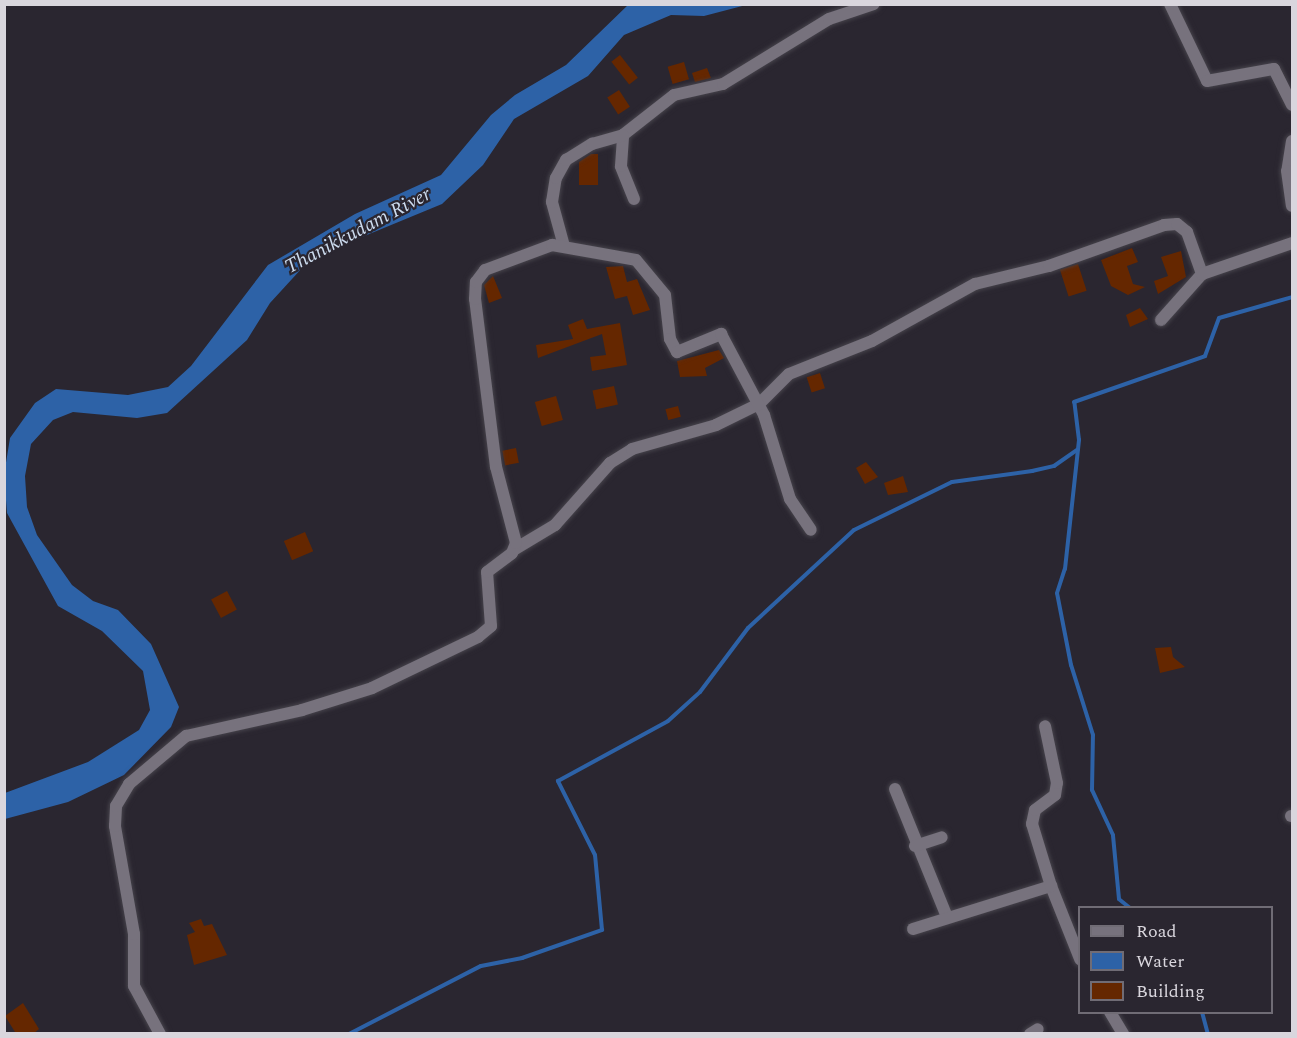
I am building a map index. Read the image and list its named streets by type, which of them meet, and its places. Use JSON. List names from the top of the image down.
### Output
{
  "water": ["Thanikkudam River"],
  "legend": ["Road", "Water", "Building"]
}
